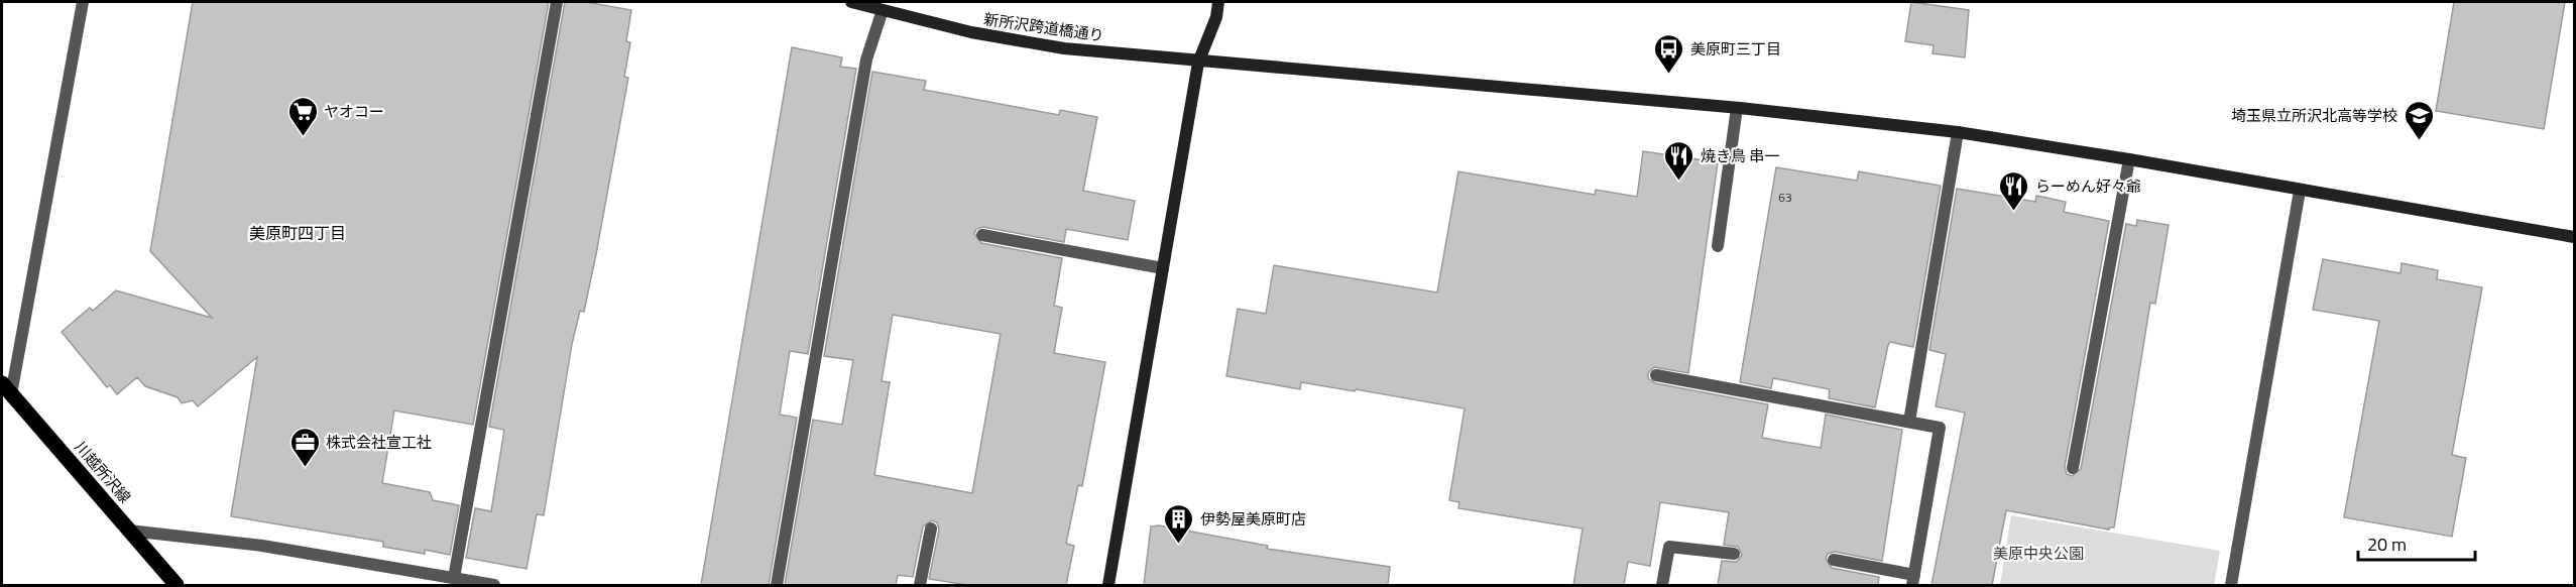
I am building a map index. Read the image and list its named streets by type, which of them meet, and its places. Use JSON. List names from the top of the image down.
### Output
{
  "streets": {
    "main road": ["川越所沢線"],
    "street": ["新所沢跨道橋通り"]
  },
  "districts": ["美原町四丁目"],
  "parks": ["美原中央公園"],
  "places": {
    "bus stop": ["美原町三丁目"],
    "supermarket": ["ヤオコー"],
    "school or university": ["埼玉県立所沢北高等学校"],
    "restaurant": ["焼き鳥 串一", "らーめん好々爺"],
    "office": ["株式会社宣工社"],
    "building": ["伊勢屋美原町店"]
  },
  "house_numbers": ["63"],
  "scale_bar": "20 m"
}
